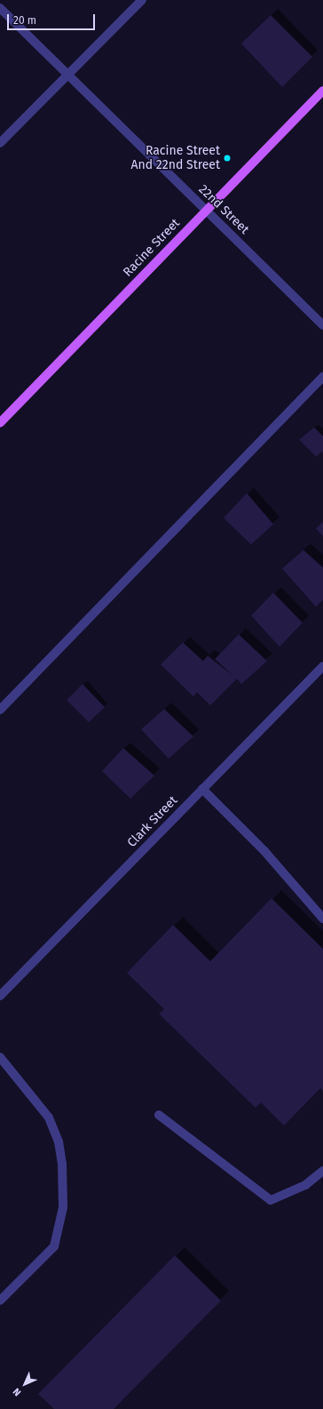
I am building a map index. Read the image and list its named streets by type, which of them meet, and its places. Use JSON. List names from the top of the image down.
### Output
{
  "streets": {
    "main road": ["Racine Street"],
    "street": ["22nd Street", "Clark Street"]
  },
  "crossings": [
    ["22nd Street", "Racine Street"]
  ],
  "places": ["Racine Street And 22nd Street"],
  "scale_bar": "20 m",
  "north": "bottom left"
}
